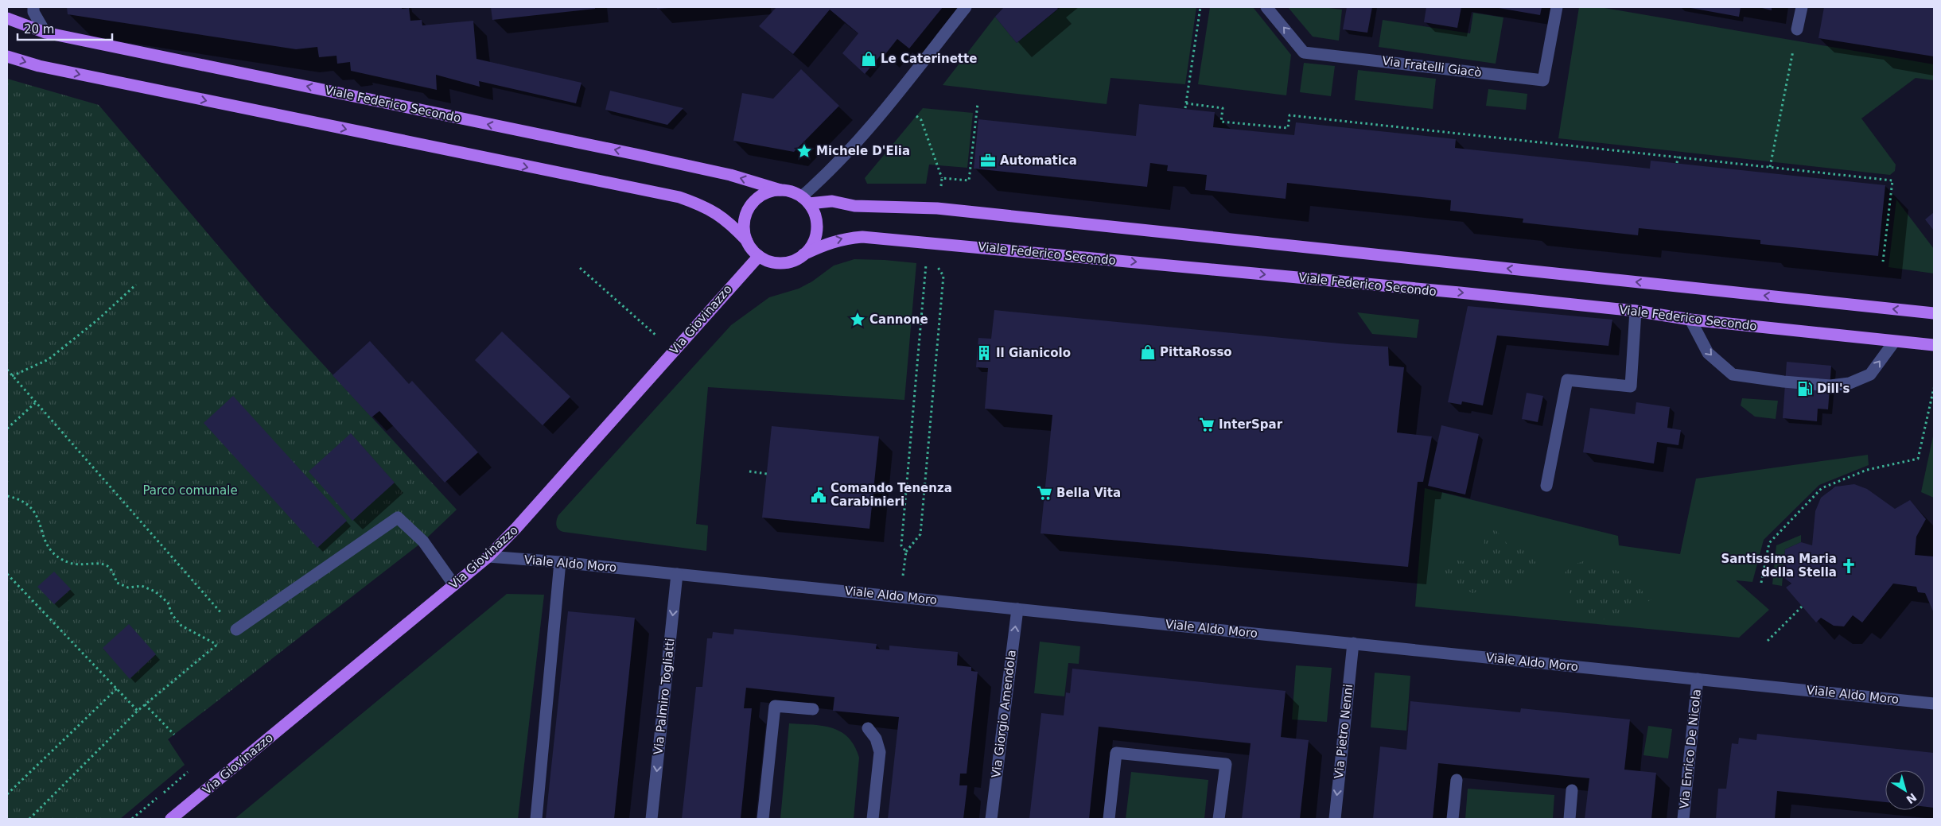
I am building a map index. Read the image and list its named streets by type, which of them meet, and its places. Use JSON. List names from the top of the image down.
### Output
{
  "streets": {
    "main road": ["Viale Federico Secondo", "Via Giovinazzo"],
    "street": [
      "Via Fratelli Giacò",
      "Viale Aldo Moro",
      "Via Palmiro Togliatti",
      "Via Giorgio Amendola",
      "Via Pietro Nenni",
      "Via Enrico De Nicola"
    ]
  },
  "crossings": [
    ["Viale Federico Secondo", "Via Giovinazzo"],
    ["Via Giovinazzo", "Viale Aldo Moro"],
    ["Viale Aldo Moro", "Via Palmiro Togliatti"],
    ["Viale Aldo Moro", "Via Giorgio Amendola"],
    ["Viale Aldo Moro", "Via Pietro Nenni"],
    ["Viale Aldo Moro", "Via Enrico De Nicola"]
  ],
  "one_way": ["Via Palmiro Togliatti", "Via Giorgio Amendola", "Via Pietro Nenni"],
  "parks": ["Parco comunale"],
  "places": {
    "shop": ["Le Caterinette", "PittaRosso"],
    "place": ["Michele D'Elia", "Cannone"],
    "office": ["Automatica"],
    "building": ["Il Gianicolo"],
    "fuel station": ["Dill's"],
    "supermarket": ["InterSpar", "Bella Vita"],
    "public building": ["Comando Tenenza Carabinieri"],
    "church": ["Santissima Maria della Stella"]
  },
  "scale_bar": "20 m",
  "north": "bottom right"
}
